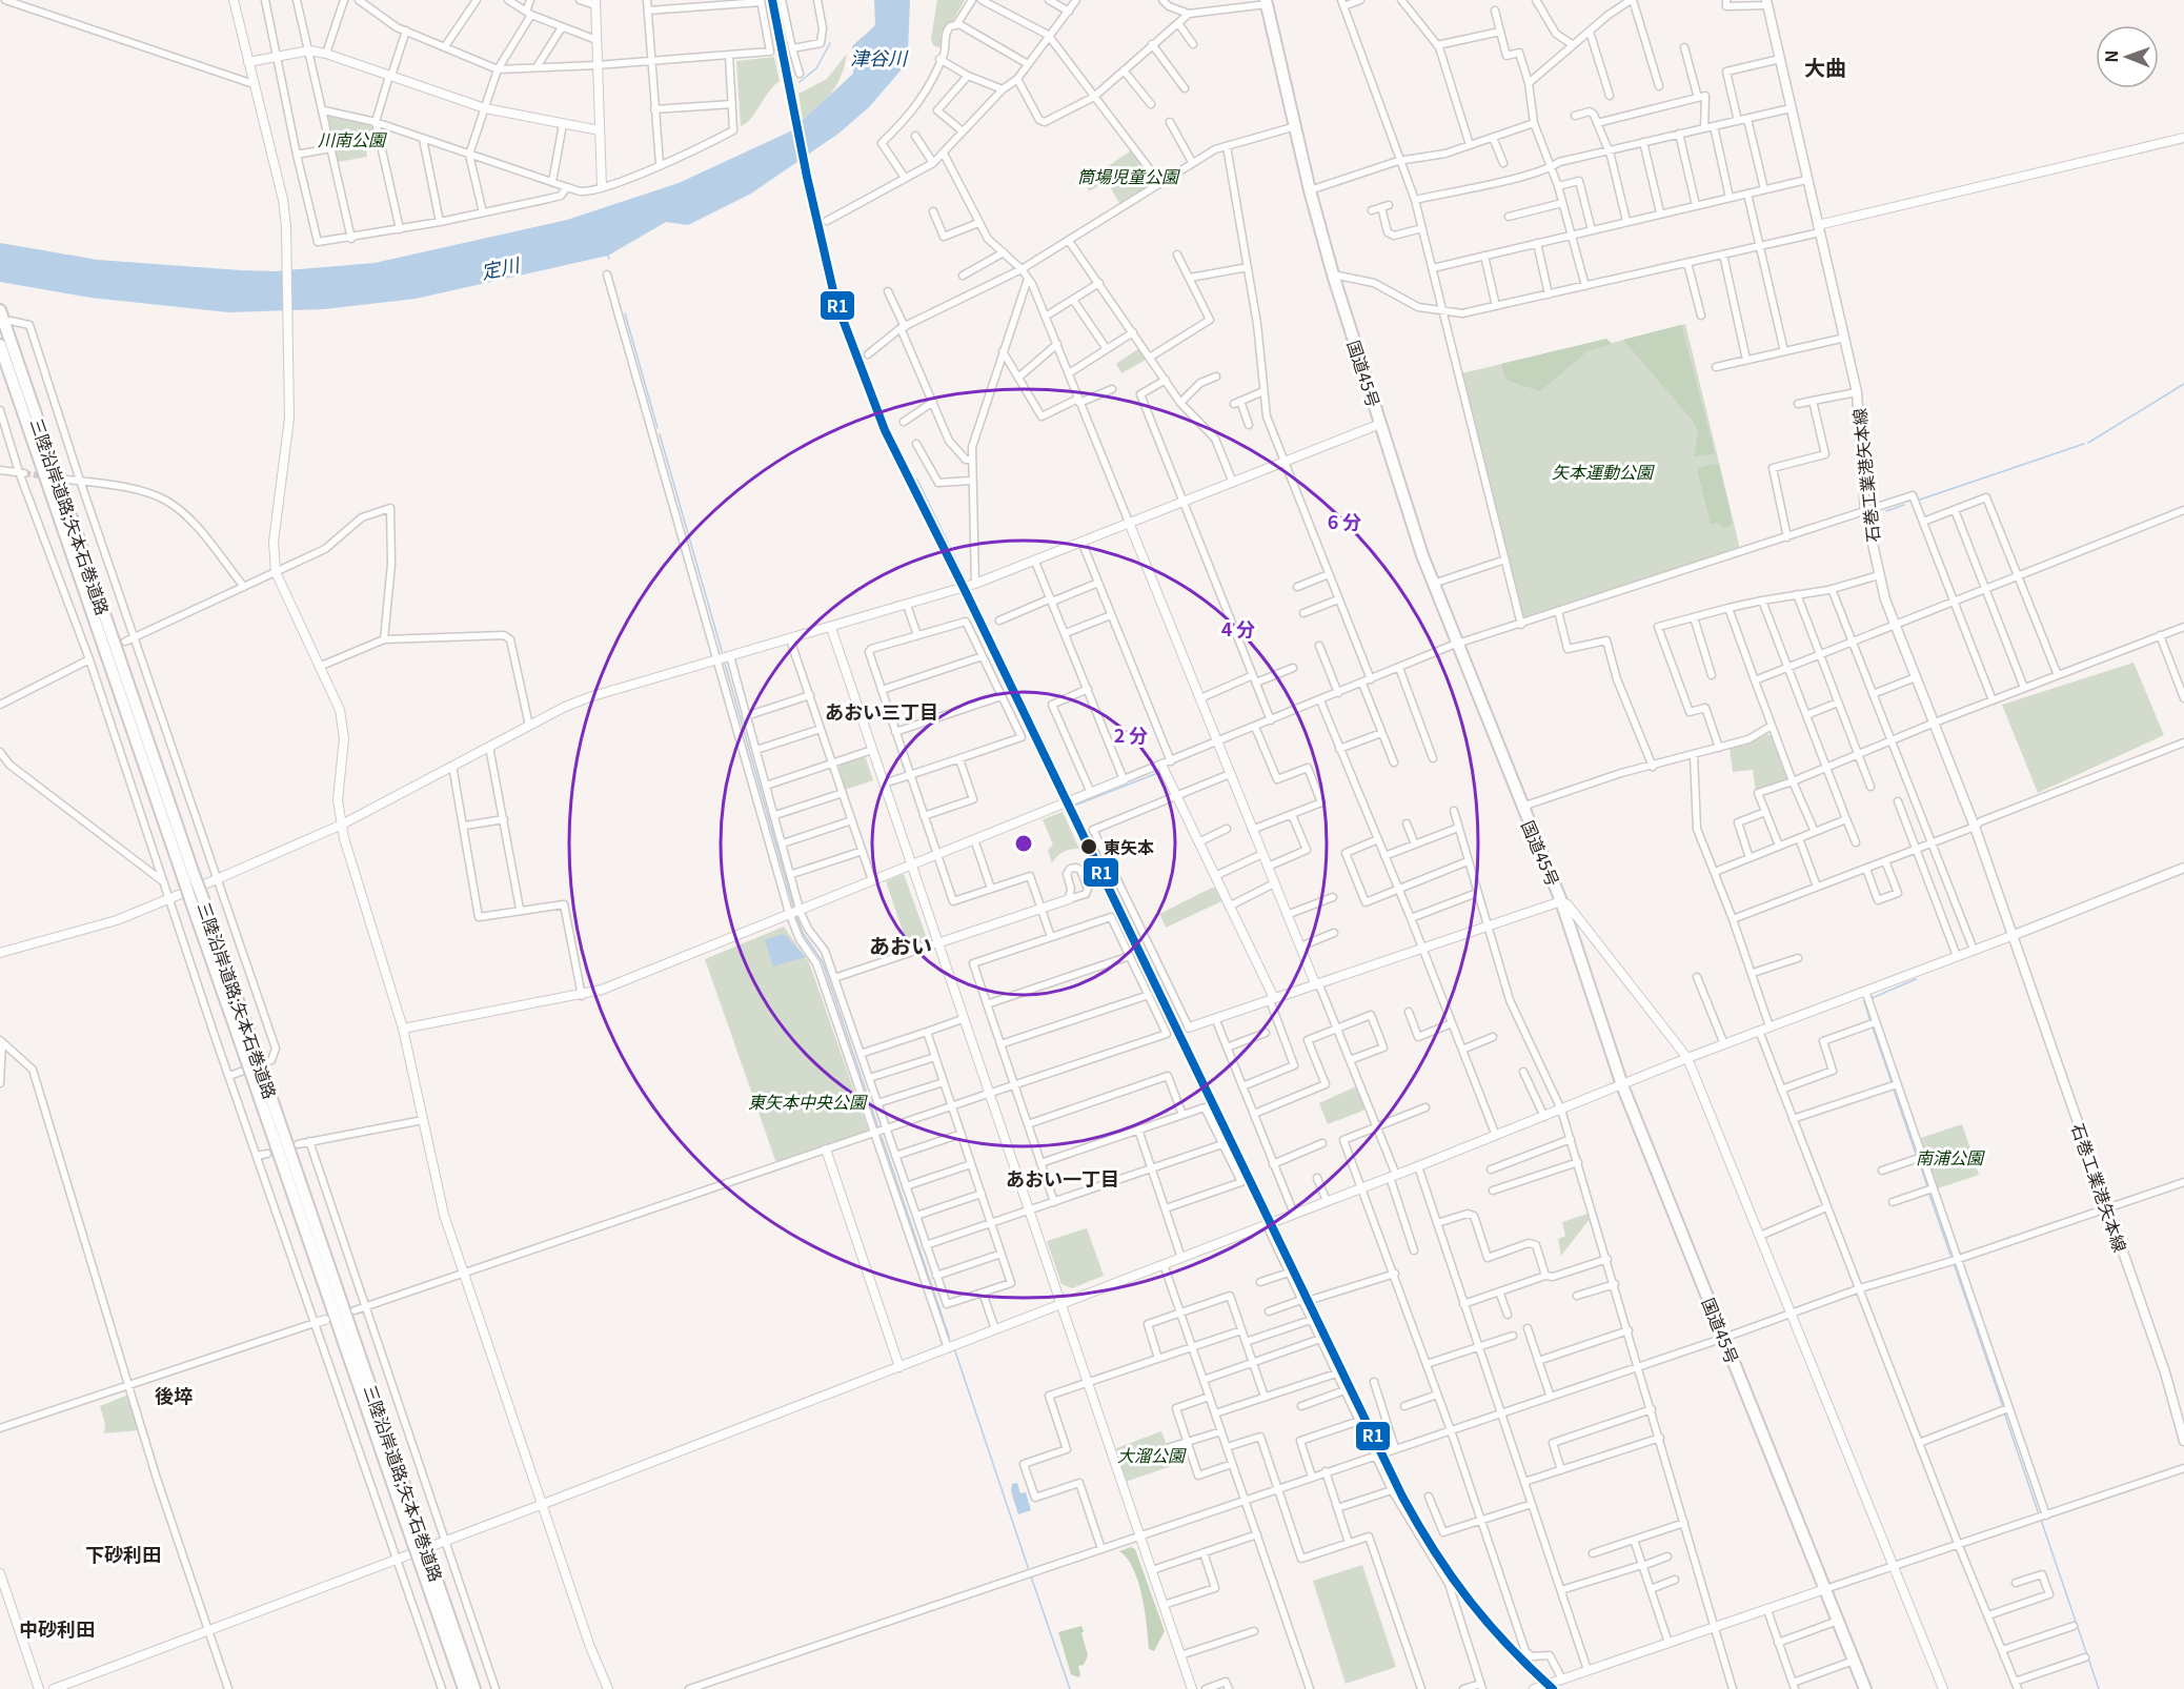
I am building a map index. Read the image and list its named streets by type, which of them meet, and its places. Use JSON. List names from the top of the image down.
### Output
{
  "streets": {
    "highway": ["国道45号", "三陸沿岸道路;矢本石巻道路"],
    "main road": ["石巻工業港矢本線"]
  },
  "districts": [
    "大曲",
    "あおい三丁目",
    "あおい",
    "あおい一丁目",
    "後埣",
    "下砂利田",
    "中砂利田"
  ],
  "water": ["津谷川", "定川"],
  "parks": [
    "川南公園",
    "筒場児童公園",
    "矢本運動公園",
    "東矢本中央公園",
    "南浦公園",
    "大溜公園"
  ],
  "places": ["東矢本"],
  "lines": ["transit line R1"],
  "north": "left",
  "rings": ["6 分", "4 分", "2 分"]
}
